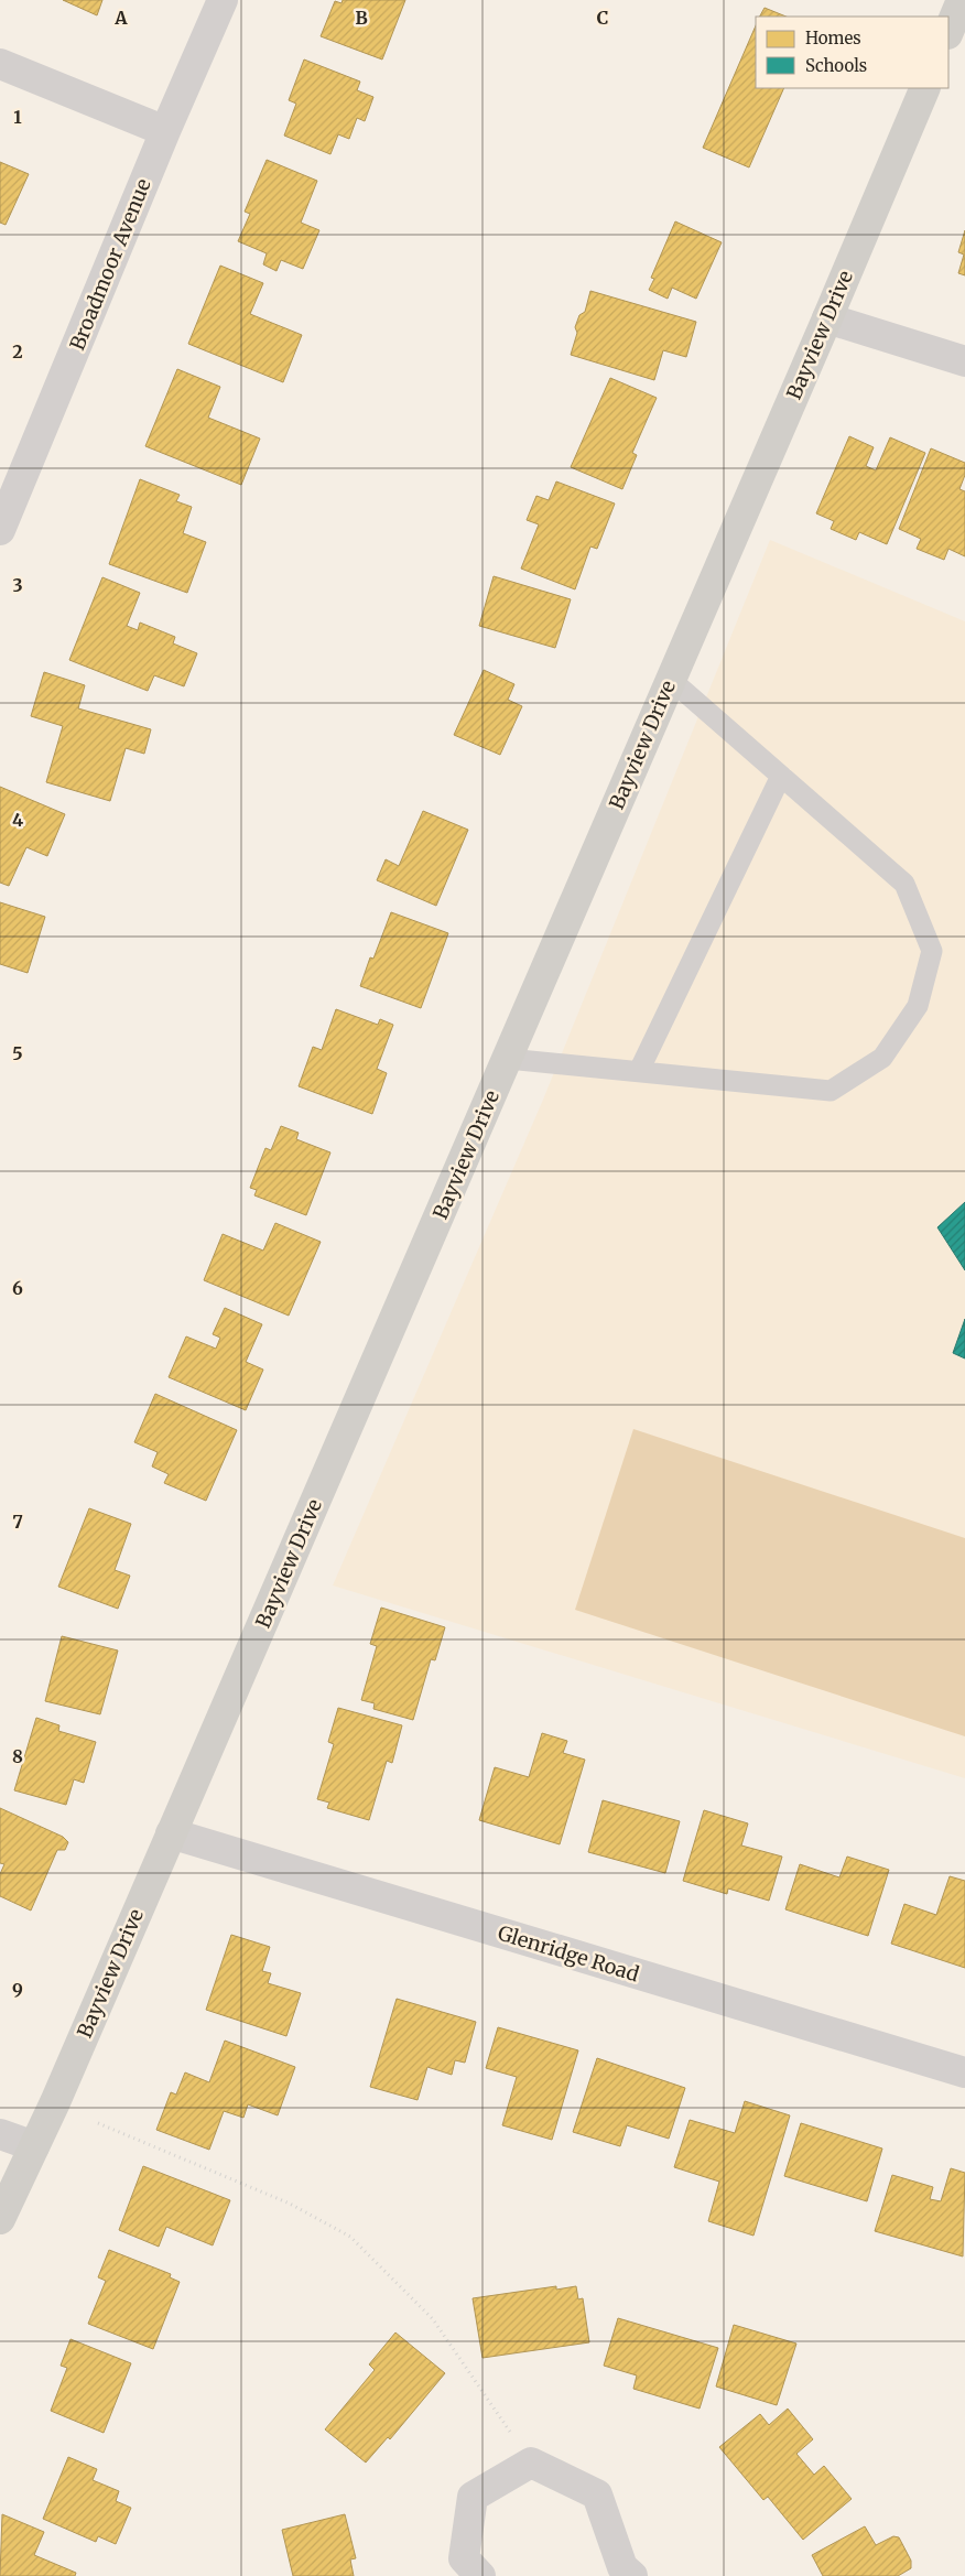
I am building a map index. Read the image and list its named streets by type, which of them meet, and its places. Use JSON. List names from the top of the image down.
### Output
{
  "streets": {
    "street": ["Broadmoor Avenue", "Bayview Drive", "Glenridge Road"]
  },
  "crossings": [
    ["Bayview Drive", "Glenridge Road"]
  ],
  "legend": ["Homes", "Schools"],
  "grid": {
    "columns": ["A", "B", "C"],
    "rows": [
      "1",
      "2",
      "3",
      "4",
      "5",
      "6",
      "7",
      "8",
      "9"
    ]
  }
}
